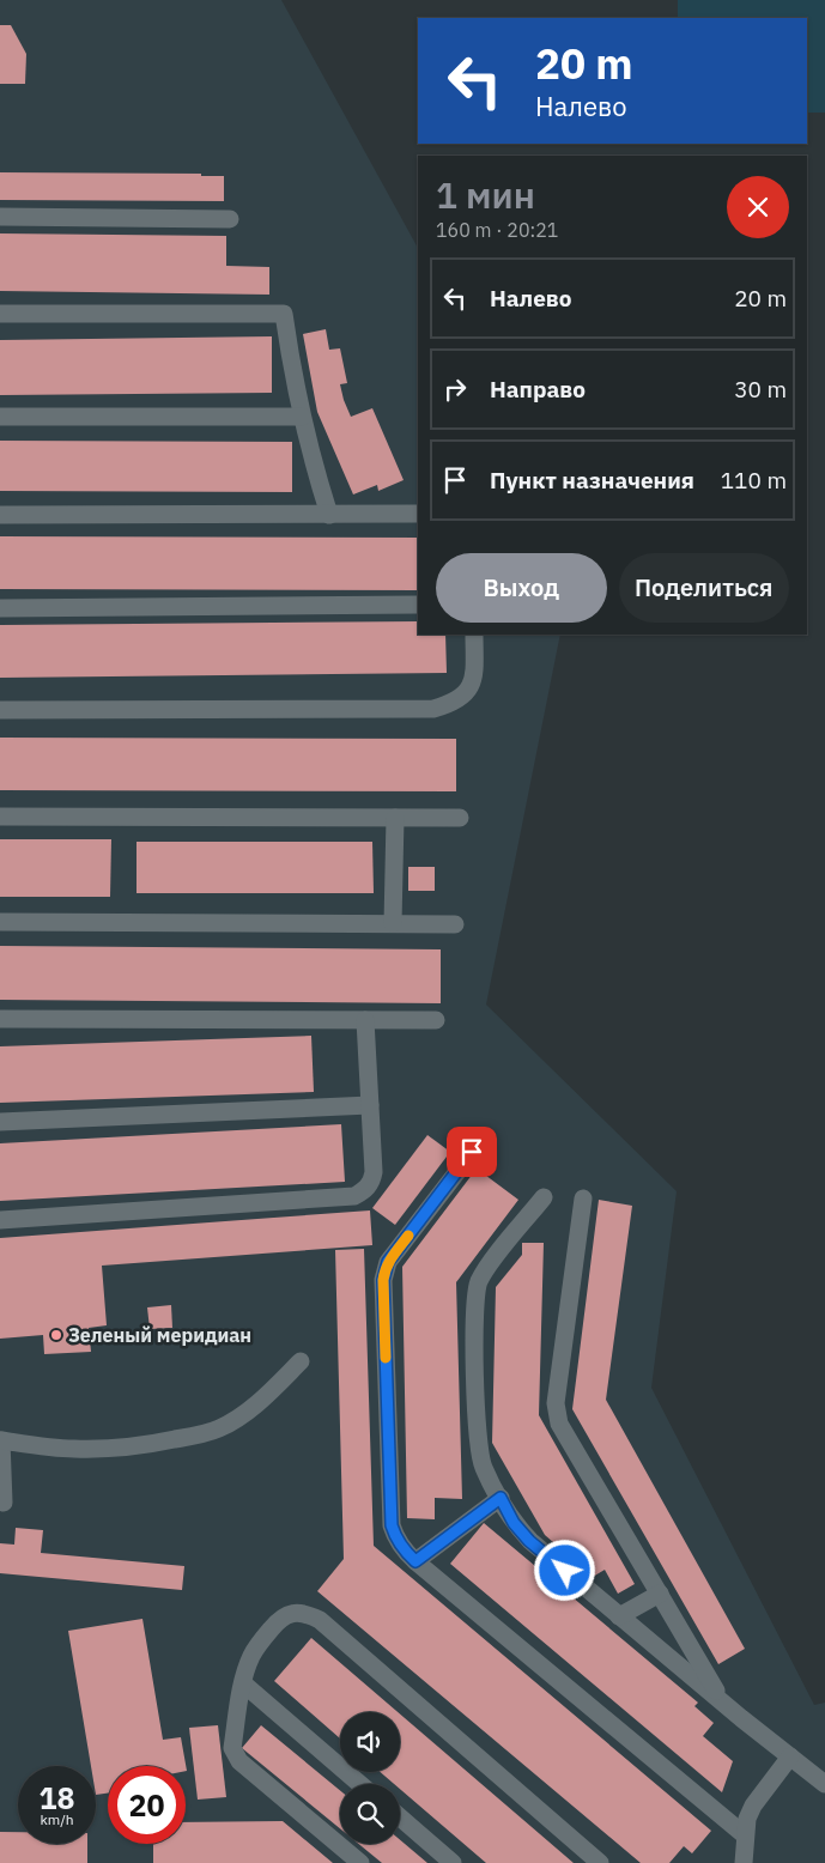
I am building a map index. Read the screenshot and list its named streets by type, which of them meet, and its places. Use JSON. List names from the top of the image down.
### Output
{
  "places": ["Зеленый меридиан"],
  "page": {
    "turn": ["20 m", "Налево"],
    "heading": ["1 мин", "160 m · 20:21"],
    "list": [
      {
        "name": "Налево",
        "value": "20 m"
      },
      {
        "name": "Направо",
        "value": "30 m"
      },
      {
        "name": "Пункт назначения",
        "value": "110 m"
      }
    ],
    "buttons": ["Выход", "Поделиться"],
    "speed": "18 km/h",
    "limit": "20"
  }
}
